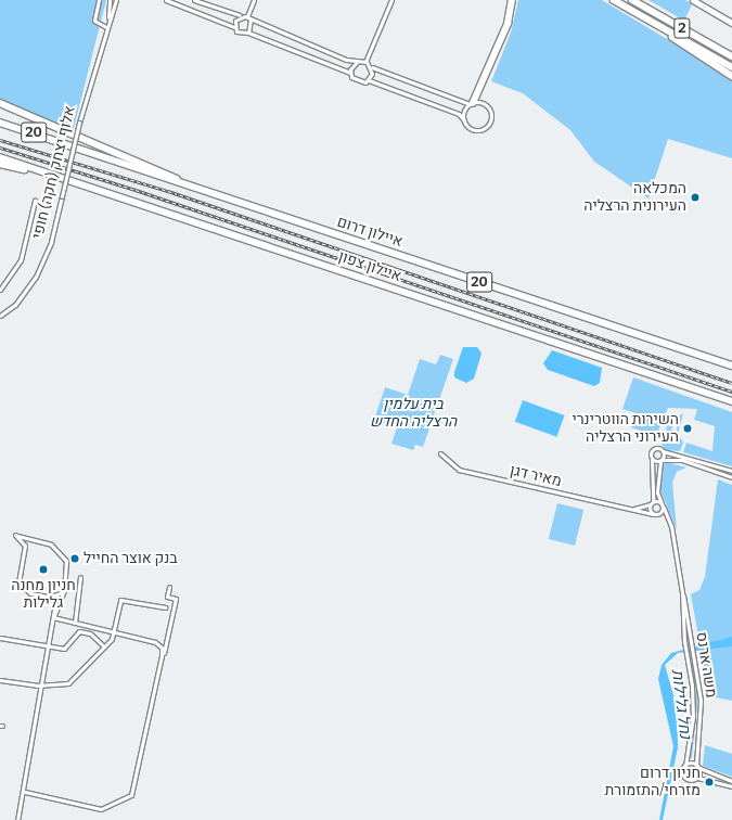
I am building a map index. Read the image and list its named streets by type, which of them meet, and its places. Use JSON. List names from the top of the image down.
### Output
{
  "streets": {
    "highway": [
      "2",
      "20",
      "איילון דרום",
      "איילון צפון"
    ],
    "street": ["אלוף יצחק (חקה) חופי", "מאיר דגן", "משה ארנס"]
  },
  "water": ["נחל גלילות"],
  "parks": ["בית עלמין הרצליה החדש"],
  "places": [
    "המכלאה העירונית הרצליה",
    "השירות הווטרינרי העירוני הרצליה",
    "בנק אוצר החייל",
    "חניון מחנה גלילות",
    "חניון דרום מזרחי/התזמורת"
  ]
}
